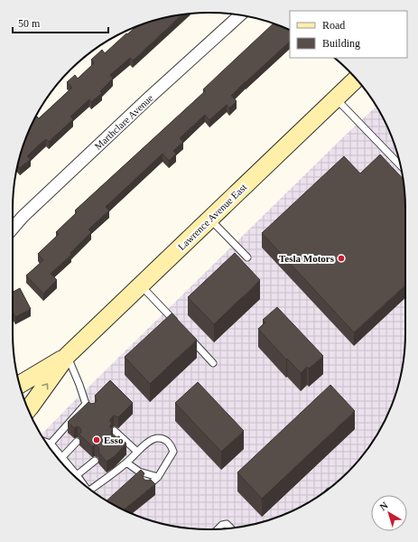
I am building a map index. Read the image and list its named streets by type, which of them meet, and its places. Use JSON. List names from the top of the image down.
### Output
{
  "streets": {
    "main road": ["Lawrence Avenue East"],
    "street": ["Marthclare Avenue"]
  },
  "places": ["Tesla Motors", "Esso"],
  "legend": ["Road", "Building"],
  "scale_bar": "50 m",
  "north": "top left"
}
